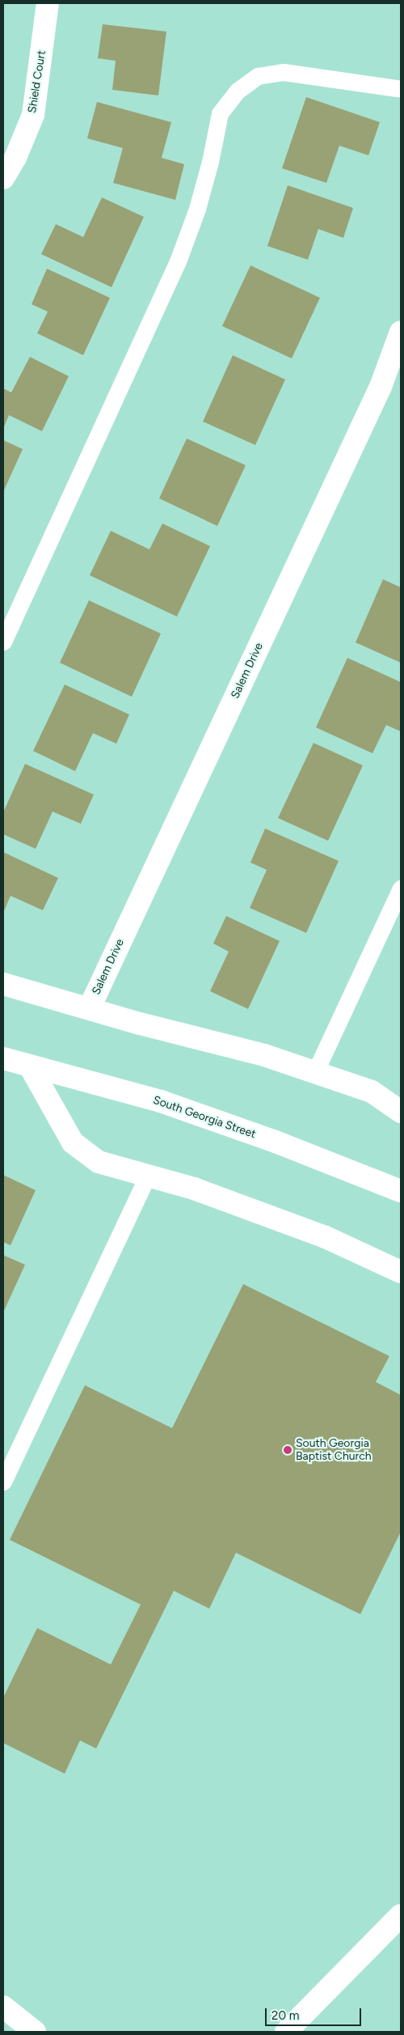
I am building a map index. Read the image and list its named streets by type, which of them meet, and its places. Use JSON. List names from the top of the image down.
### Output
{
  "streets": {
    "street": ["Shield Court", "Salem Drive", "South Georgia Street"]
  },
  "places": ["South Georgia Baptist Church"],
  "scale_bar": "20 m"
}
